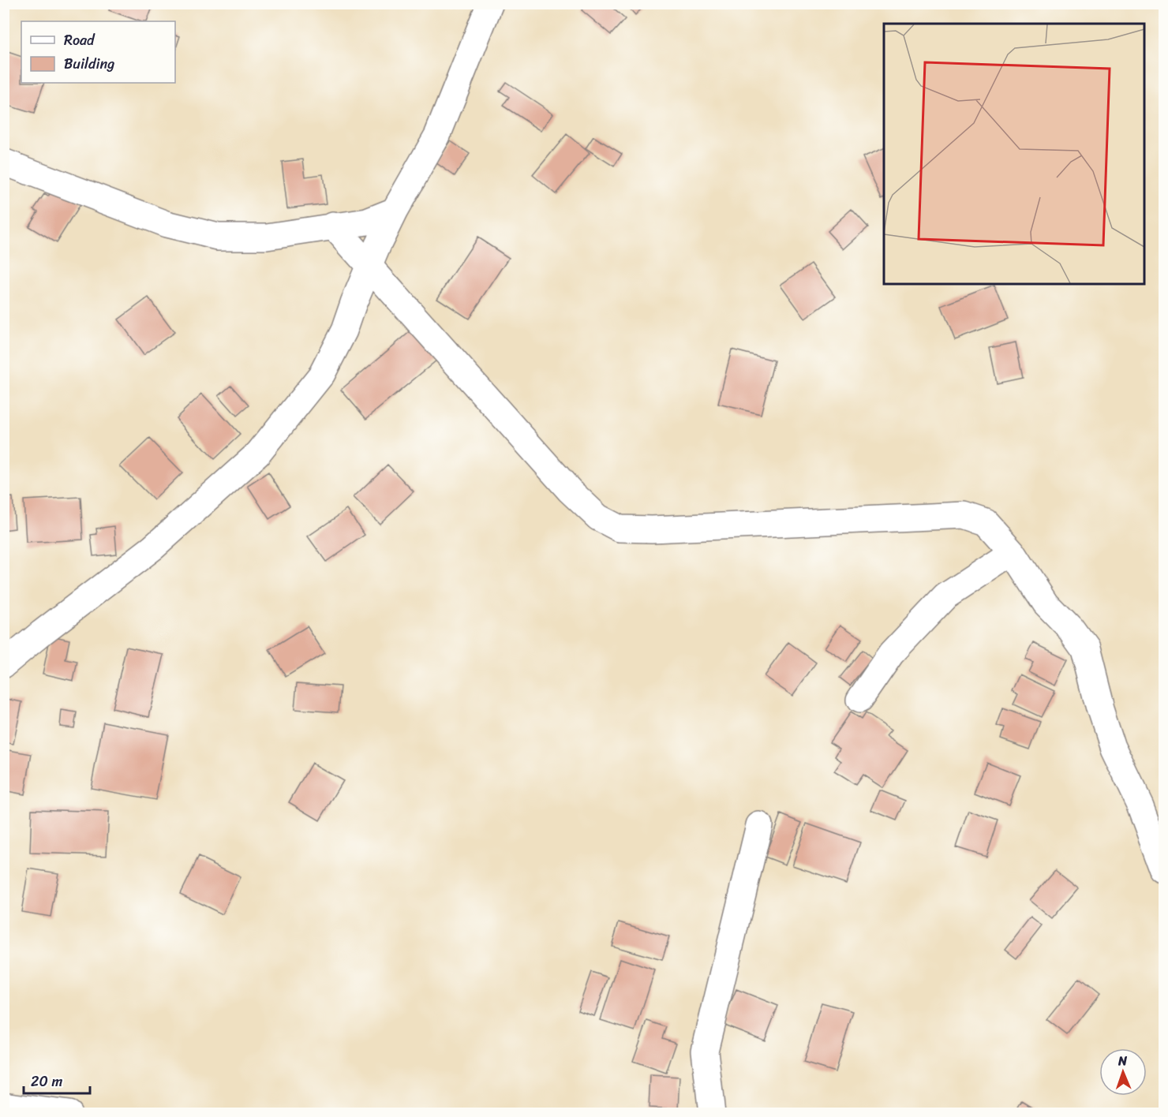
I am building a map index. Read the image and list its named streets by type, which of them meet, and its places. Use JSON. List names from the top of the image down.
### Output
{
  "legend": ["Road", "Building"],
  "scale_bar": "20 m",
  "north": "top"
}
